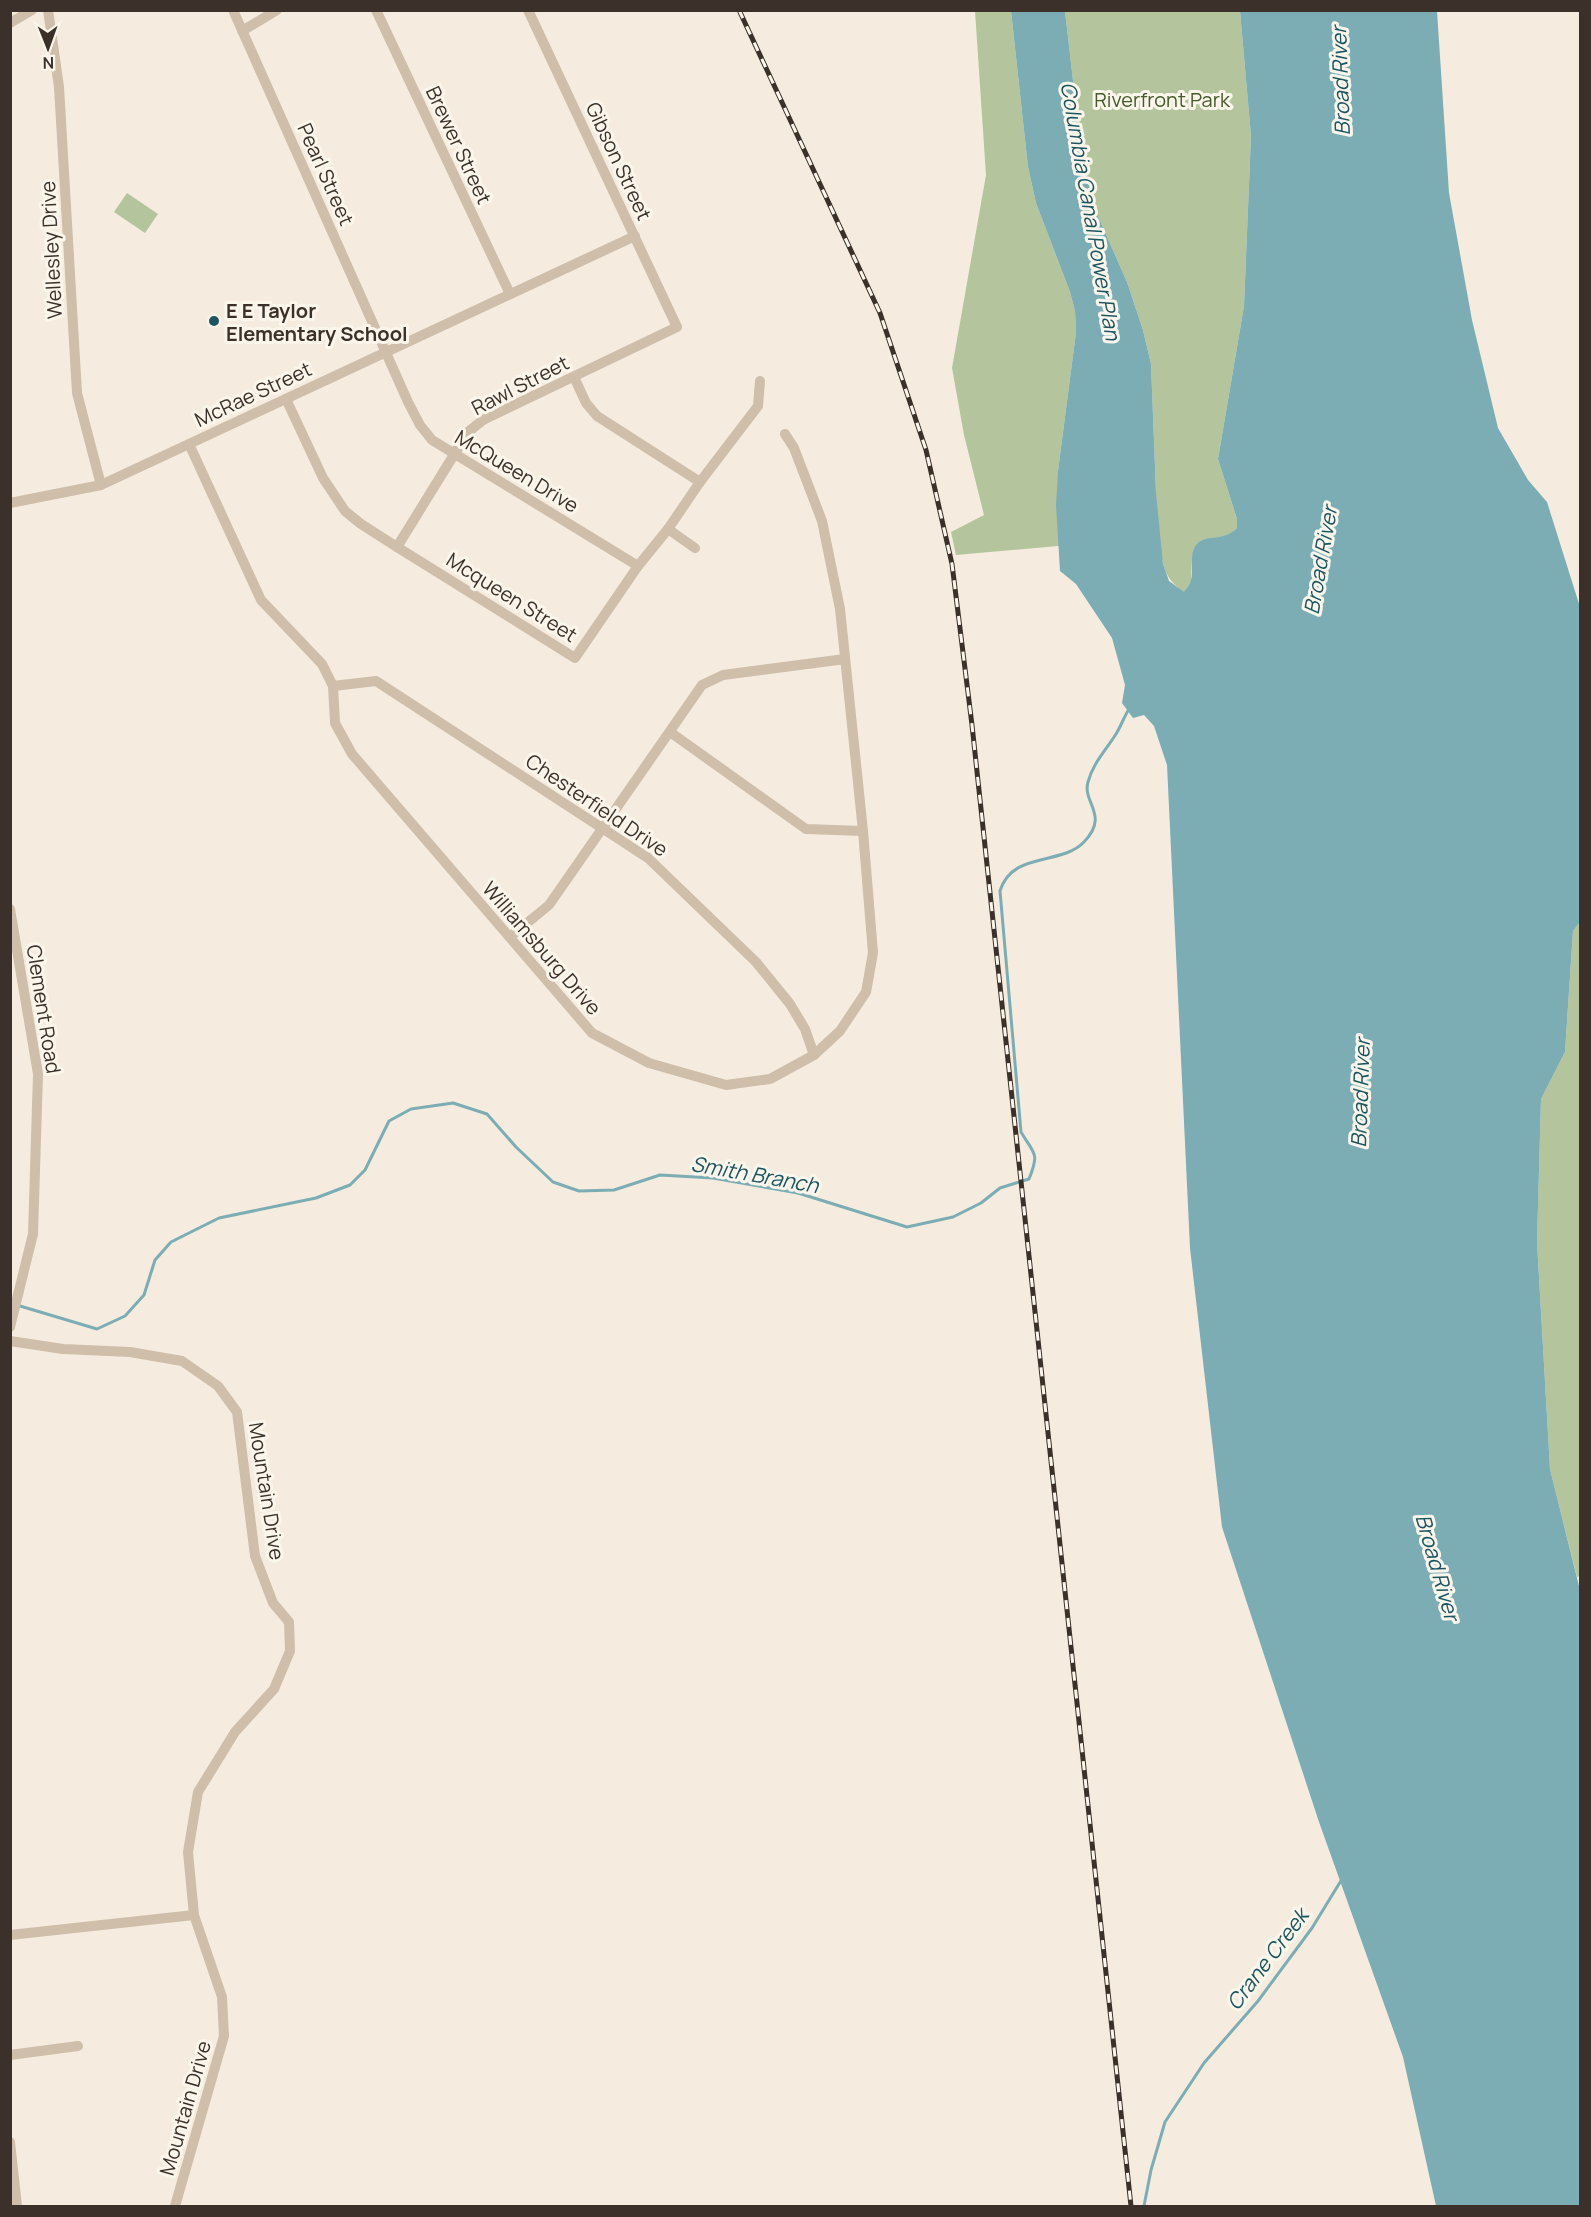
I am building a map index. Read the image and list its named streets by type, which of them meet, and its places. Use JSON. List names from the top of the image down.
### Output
{
  "streets": {
    "street": [
      "Brewer Street",
      "Gibson Street",
      "Pearl Street",
      "Wellesley Drive",
      "Rawl Street",
      "McRae Street",
      "McQueen Drive",
      "Mcqueen Street",
      "Chesterfield Drive",
      "Williamsburg Drive",
      "Clement Road",
      "Mountain Drive"
    ]
  },
  "crossings": [
    ["Brewer Street", "McRae Street"],
    ["Gibson Street", "Rawl Street"],
    ["Gibson Street", "McRae Street"],
    ["Pearl Street", "McRae Street"],
    ["Pearl Street", "McQueen Drive"],
    ["Wellesley Drive", "McRae Street"],
    ["Rawl Street", "McQueen Drive"],
    ["Rawl Street", "Mcqueen Street"],
    ["McRae Street", "McQueen Drive"],
    ["McRae Street", "Mcqueen Street"],
    ["McRae Street", "Williamsburg Drive"],
    ["McQueen Drive", "Mcqueen Street"],
    ["Chesterfield Drive", "Williamsburg Drive"]
  ],
  "water": [
    "Broad River",
    "Columbia Canal Power Plan",
    "Smith Branch",
    "Crane Creek"
  ],
  "parks": ["Riverfront Park"],
  "places": ["E E Taylor Elementary School"],
  "north": "bottom"
}
